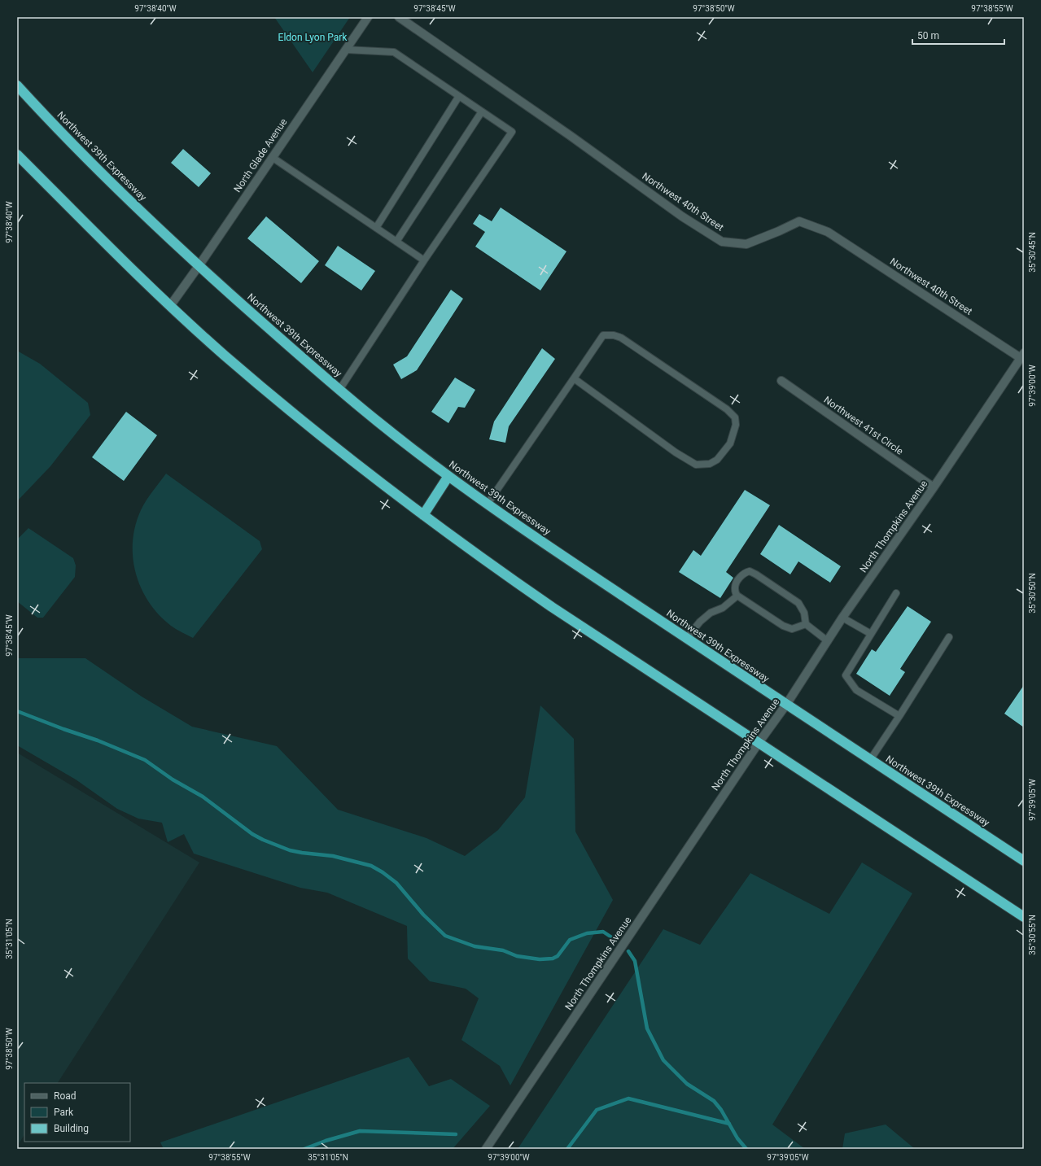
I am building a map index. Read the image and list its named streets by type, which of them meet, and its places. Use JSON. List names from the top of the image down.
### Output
{
  "streets": {
    "highway": ["Northwest 39th Expressway"],
    "street": [
      "North Glade Avenue",
      "Northwest 40th Street",
      "Northwest 41st Circle",
      "North Thompkins Avenue"
    ]
  },
  "crossings": [
    ["North Glade Avenue", "Northwest 39th Expressway"],
    ["Northwest 39th Expressway", "North Thompkins Avenue"],
    ["Northwest 40th Street", "North Thompkins Avenue"],
    ["Northwest 41st Circle", "North Thompkins Avenue"]
  ],
  "parks": ["Eldon Lyon Park"],
  "legend": ["Road", "Park", "Building"],
  "scale_bar": "50 m",
  "coordinates": [
    "97°38'40\"W",
    "97°38'45\"W",
    "97°38'50\"W",
    "97°38'55\"W",
    "35°30'45\"N",
    "97°39'00\"W",
    "35°30'50\"N",
    "97°39'05\"W",
    "35°30'55\"N",
    "35°31'05\"N"
  ]
}
